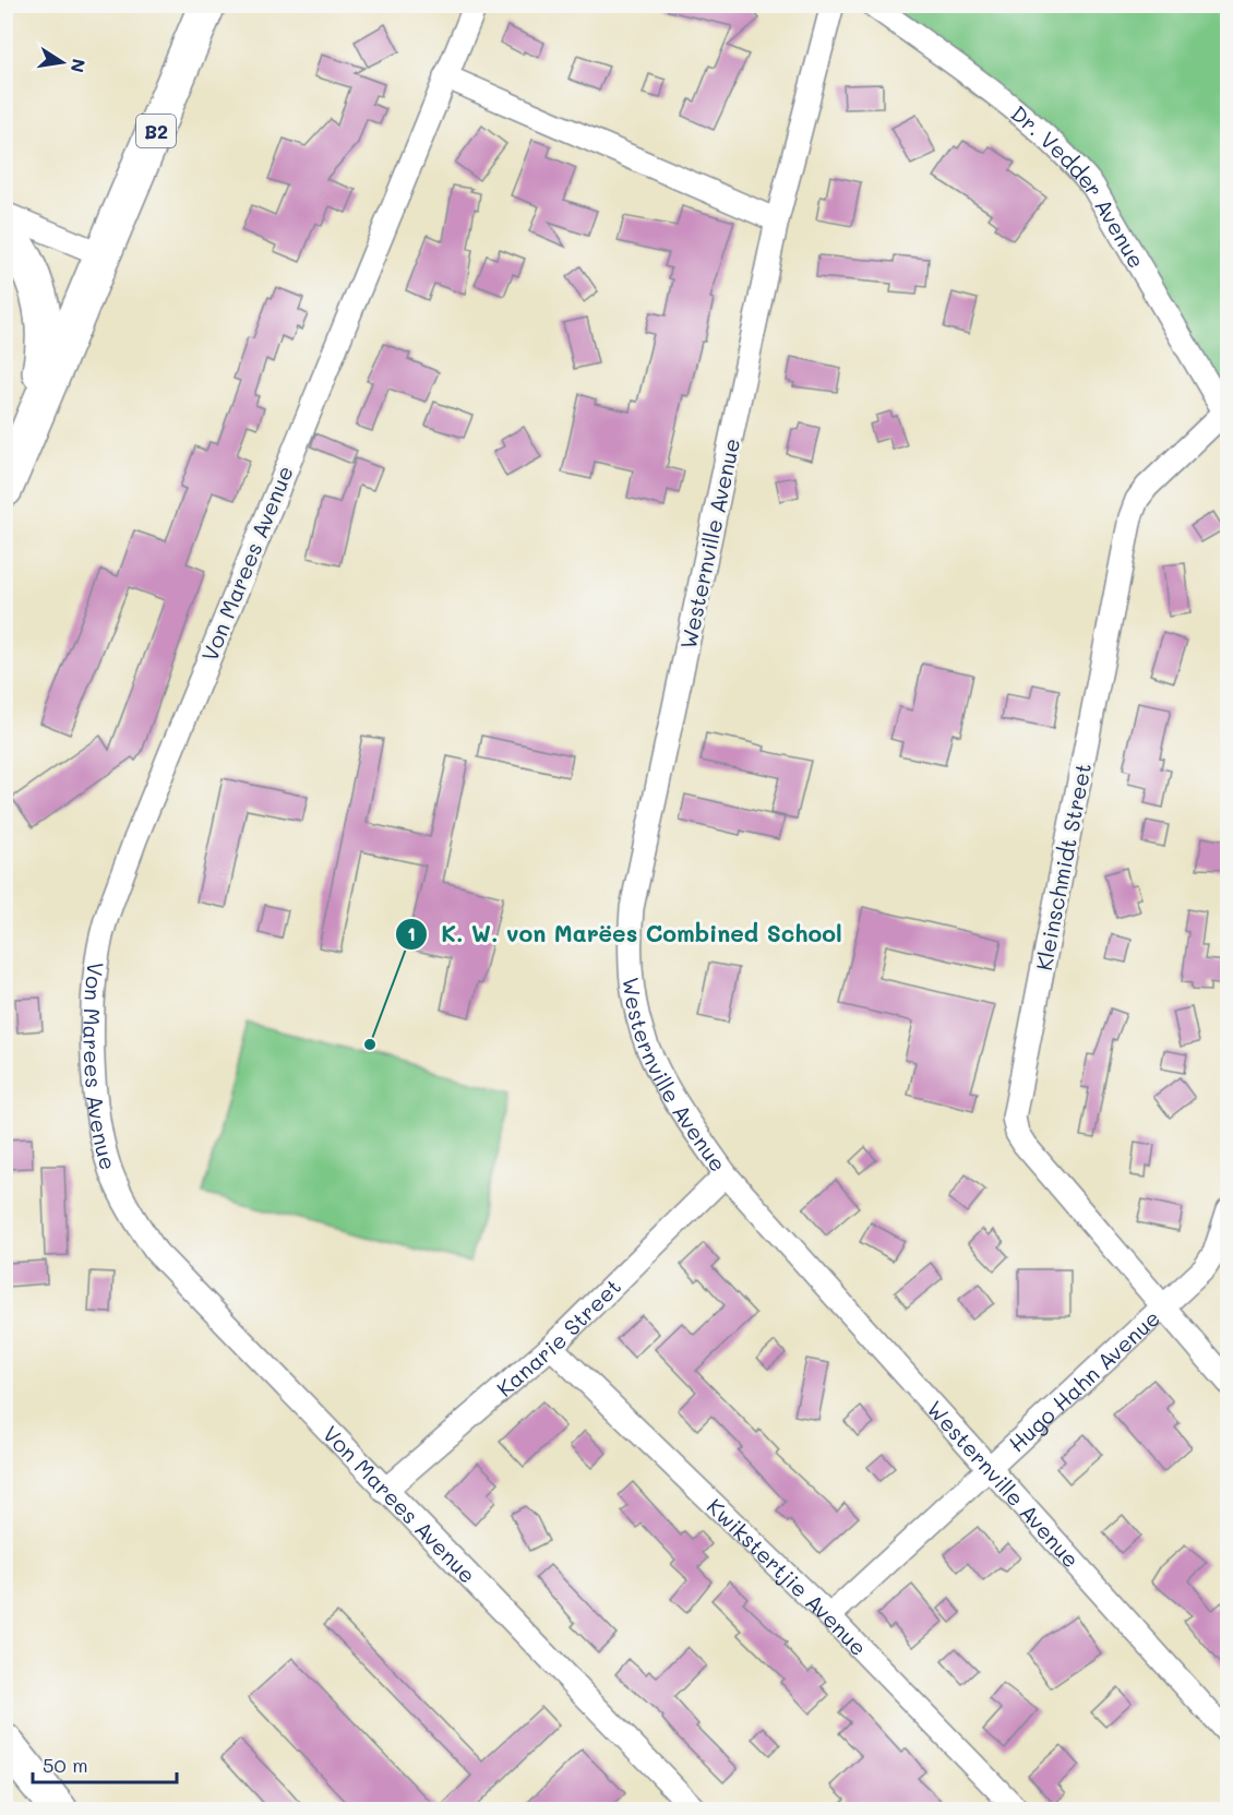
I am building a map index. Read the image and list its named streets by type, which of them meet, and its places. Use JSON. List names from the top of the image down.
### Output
{
  "streets": {
    "highway": ["B2"],
    "street": [
      "Dr. Vedder Avenue",
      "Westernville Avenue",
      "Von Marees Avenue",
      "Kleinschmidt Street",
      "Kanarie Street",
      "Hugo Hahn Avenue",
      "Kwikstertjie Avenue"
    ]
  },
  "crossings": [
    ["Dr. Vedder Avenue", "Kleinschmidt Street"],
    ["Westernville Avenue", "Kanarie Street"],
    ["Westernville Avenue", "Hugo Hahn Avenue"],
    ["Von Marees Avenue", "Kanarie Street"],
    ["Kleinschmidt Street", "Hugo Hahn Avenue"],
    ["Kanarie Street", "Kwikstertjie Avenue"],
    ["Hugo Hahn Avenue", "Kwikstertjie Avenue"]
  ],
  "places": ["K. W. von Marëes Combined School"],
  "scale_bar": "50 m",
  "north": "right"
}
